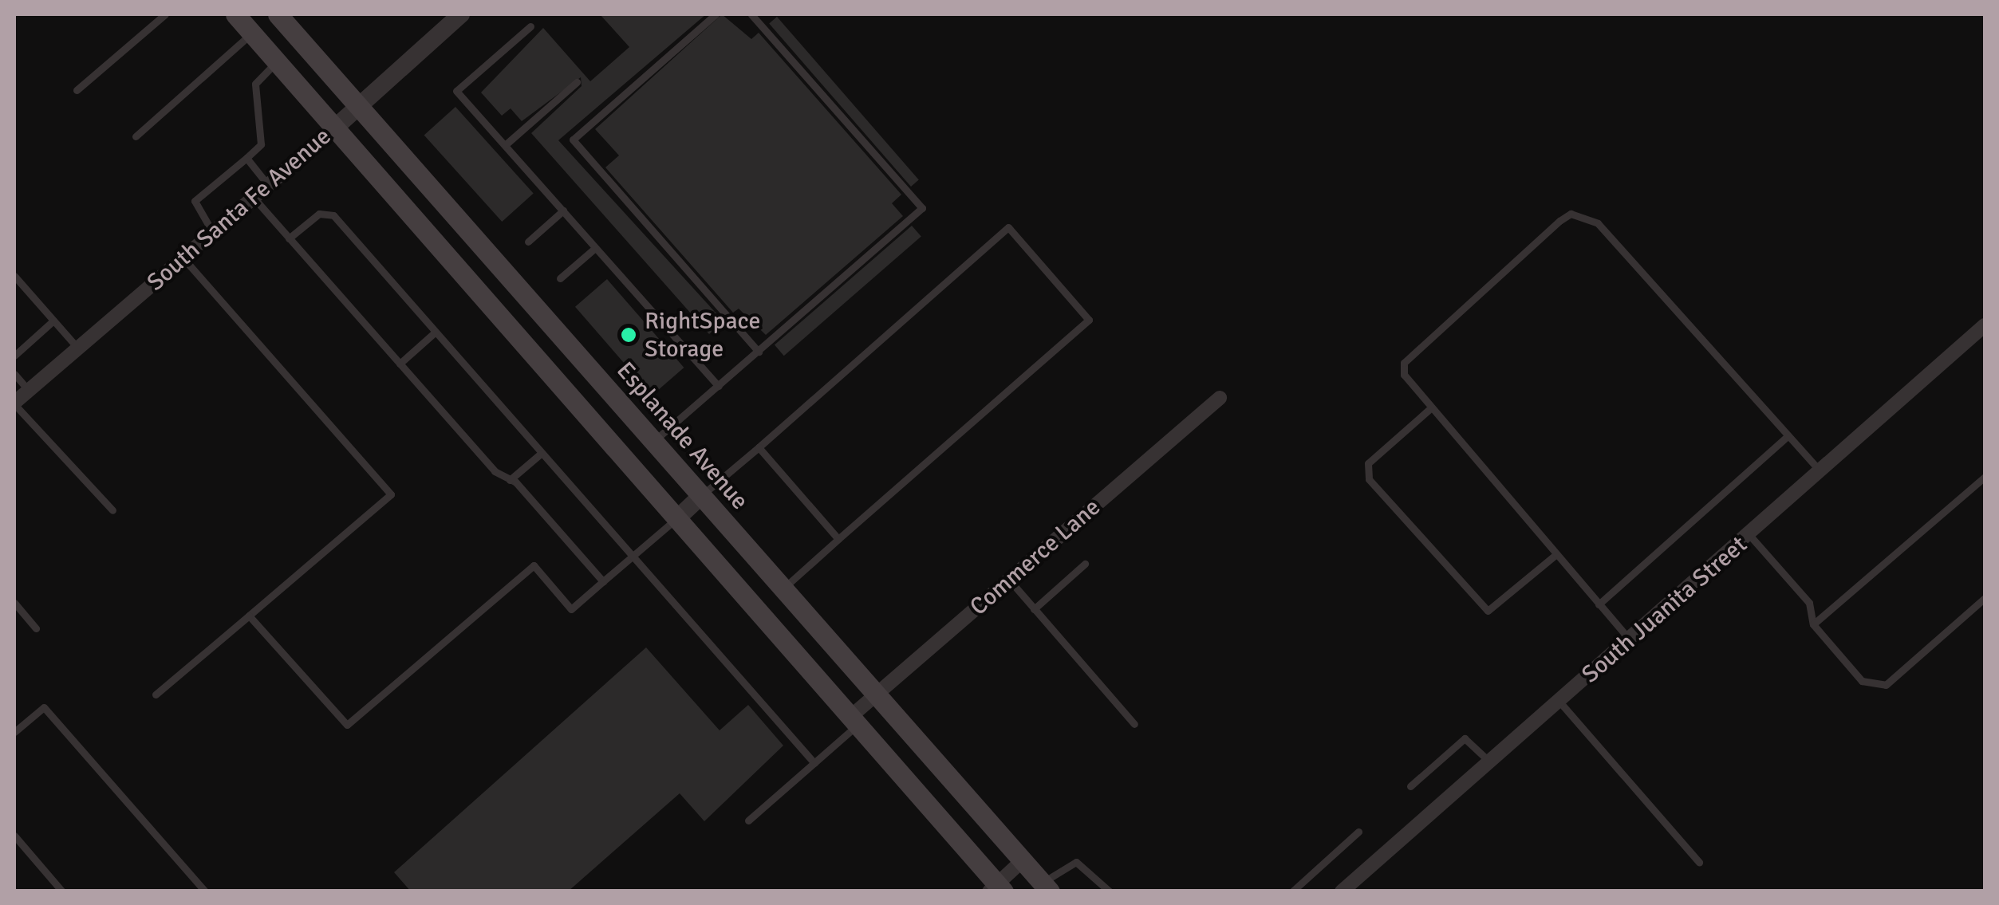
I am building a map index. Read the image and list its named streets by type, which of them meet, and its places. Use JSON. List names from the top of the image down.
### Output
{
  "streets": {
    "main road": ["Esplanade Avenue"],
    "street": ["South Santa Fe Avenue", "Commerce Lane", "South Juanita Street"]
  },
  "crossings": [
    ["South Santa Fe Avenue", "Esplanade Avenue"],
    ["Esplanade Avenue", "Commerce Lane"]
  ],
  "places": ["RightSpace Storage"]
}
